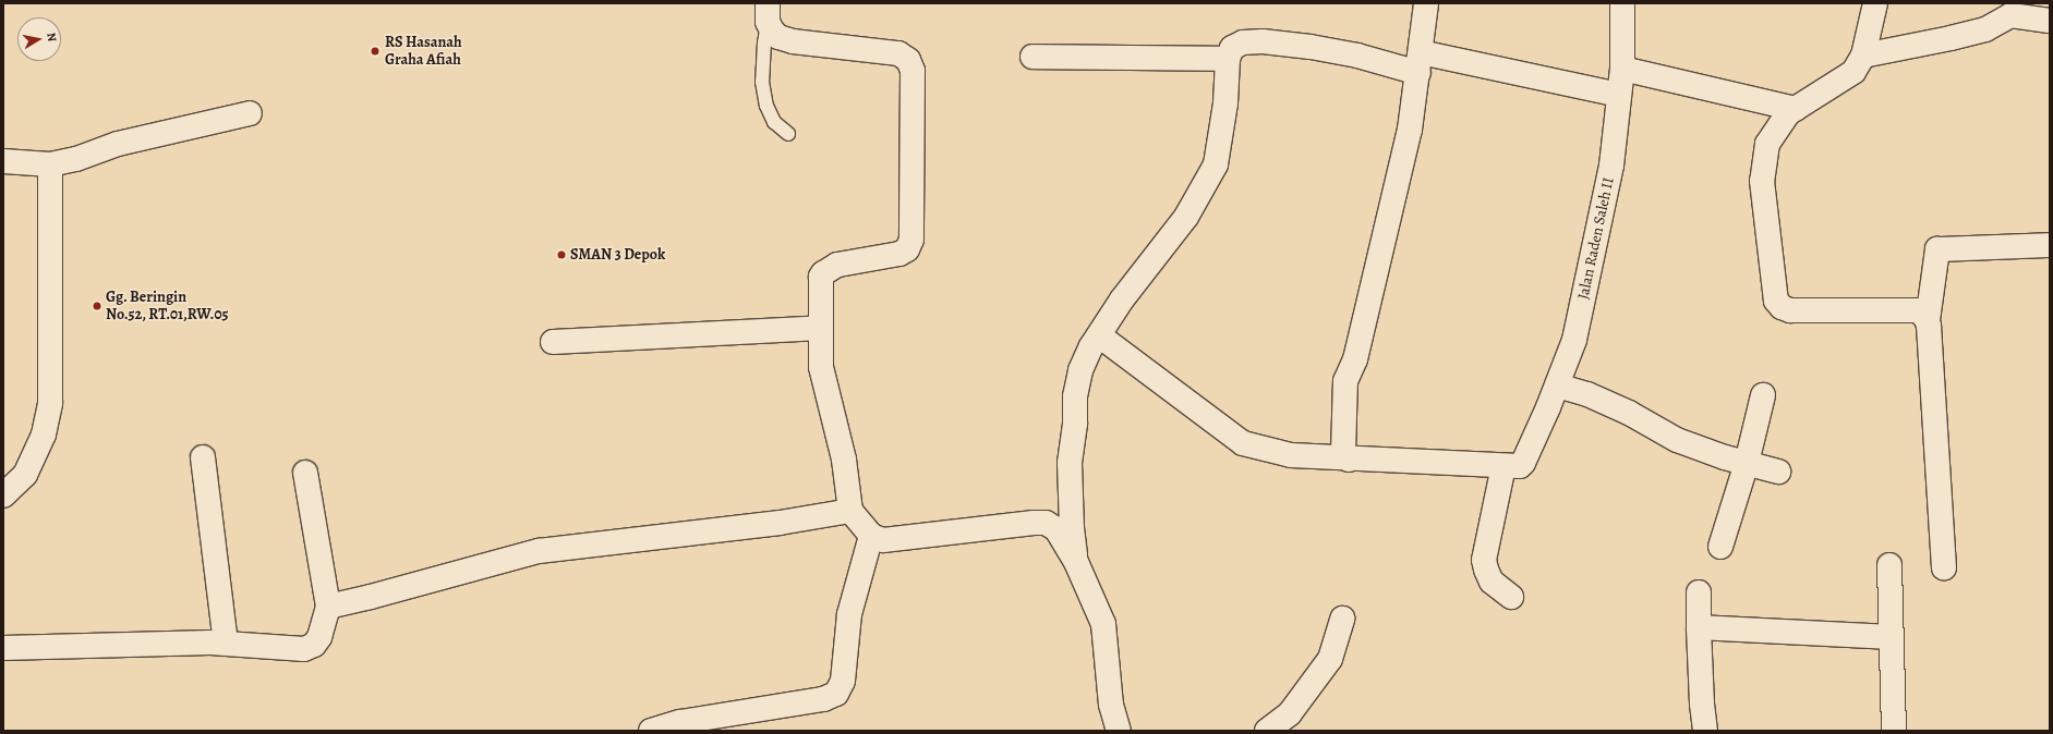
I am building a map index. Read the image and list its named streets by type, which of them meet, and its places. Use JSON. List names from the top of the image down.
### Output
{
  "streets": {
    "street": ["Jalan Raden Saleh II"]
  },
  "places": ["RS Hasanah Graha Afiah", "SMAN 3 Depok", "Gg. Beringin No.52, RT.01,RW.05"],
  "north": "right"
}
